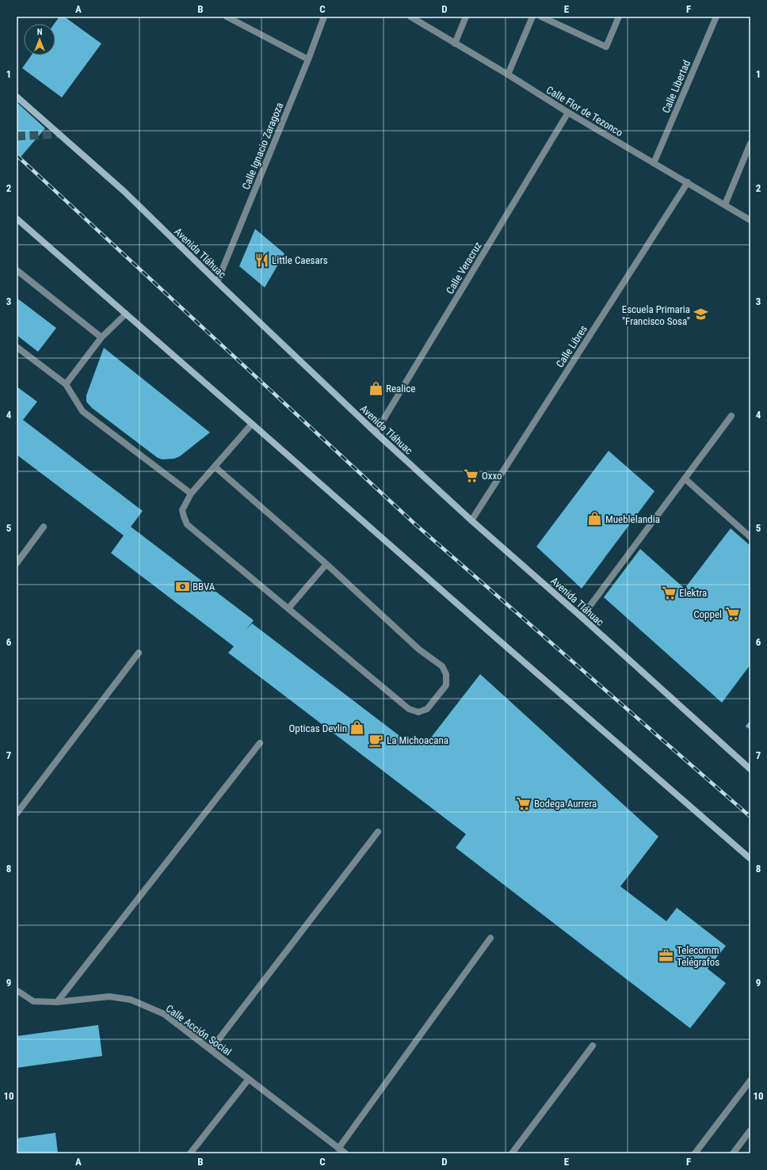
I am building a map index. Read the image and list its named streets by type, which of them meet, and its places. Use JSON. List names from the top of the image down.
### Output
{
  "streets": {
    "main road": ["Avenida Tláhuac"],
    "street": [
      "Calle Libertad",
      "Calle Flor de Tezonco",
      "Calle Ignacio Zaragoza",
      "Calle Veracruz",
      "Calle Libres",
      "Calle Acción Social"
    ]
  },
  "crossings": [
    ["Calle Libertad", "Calle Flor de Tezonco"],
    ["Calle Flor de Tezonco", "Calle Veracruz"],
    ["Calle Flor de Tezonco", "Calle Libres"],
    ["Calle Ignacio Zaragoza", "Avenida Tláhuac"],
    ["Avenida Tláhuac", "Calle Veracruz"],
    ["Avenida Tláhuac", "Calle Libres"]
  ],
  "places": {
    "restaurant": ["Little Caesars"],
    "school or university": ["Escuela Primaria \"Francisco Sosa\""],
    "shop": ["Realice", "Mueblelandia", "Opticas Devlin"],
    "supermarket": [
      "Oxxo",
      "Elektra",
      "Coppel",
      "Bodega Aurrera"
    ],
    "bank": ["BBVA"],
    "cafe": ["La Michoacana"],
    "office": ["Telecomm Telégrafos"]
  },
  "north": "top",
  "grid": {
    "columns": [
      "A",
      "B",
      "C",
      "D",
      "E",
      "F"
    ],
    "rows": [
      "1",
      "2",
      "3",
      "4",
      "5",
      "6",
      "7",
      "8",
      "9",
      "10"
    ]
  }
}
